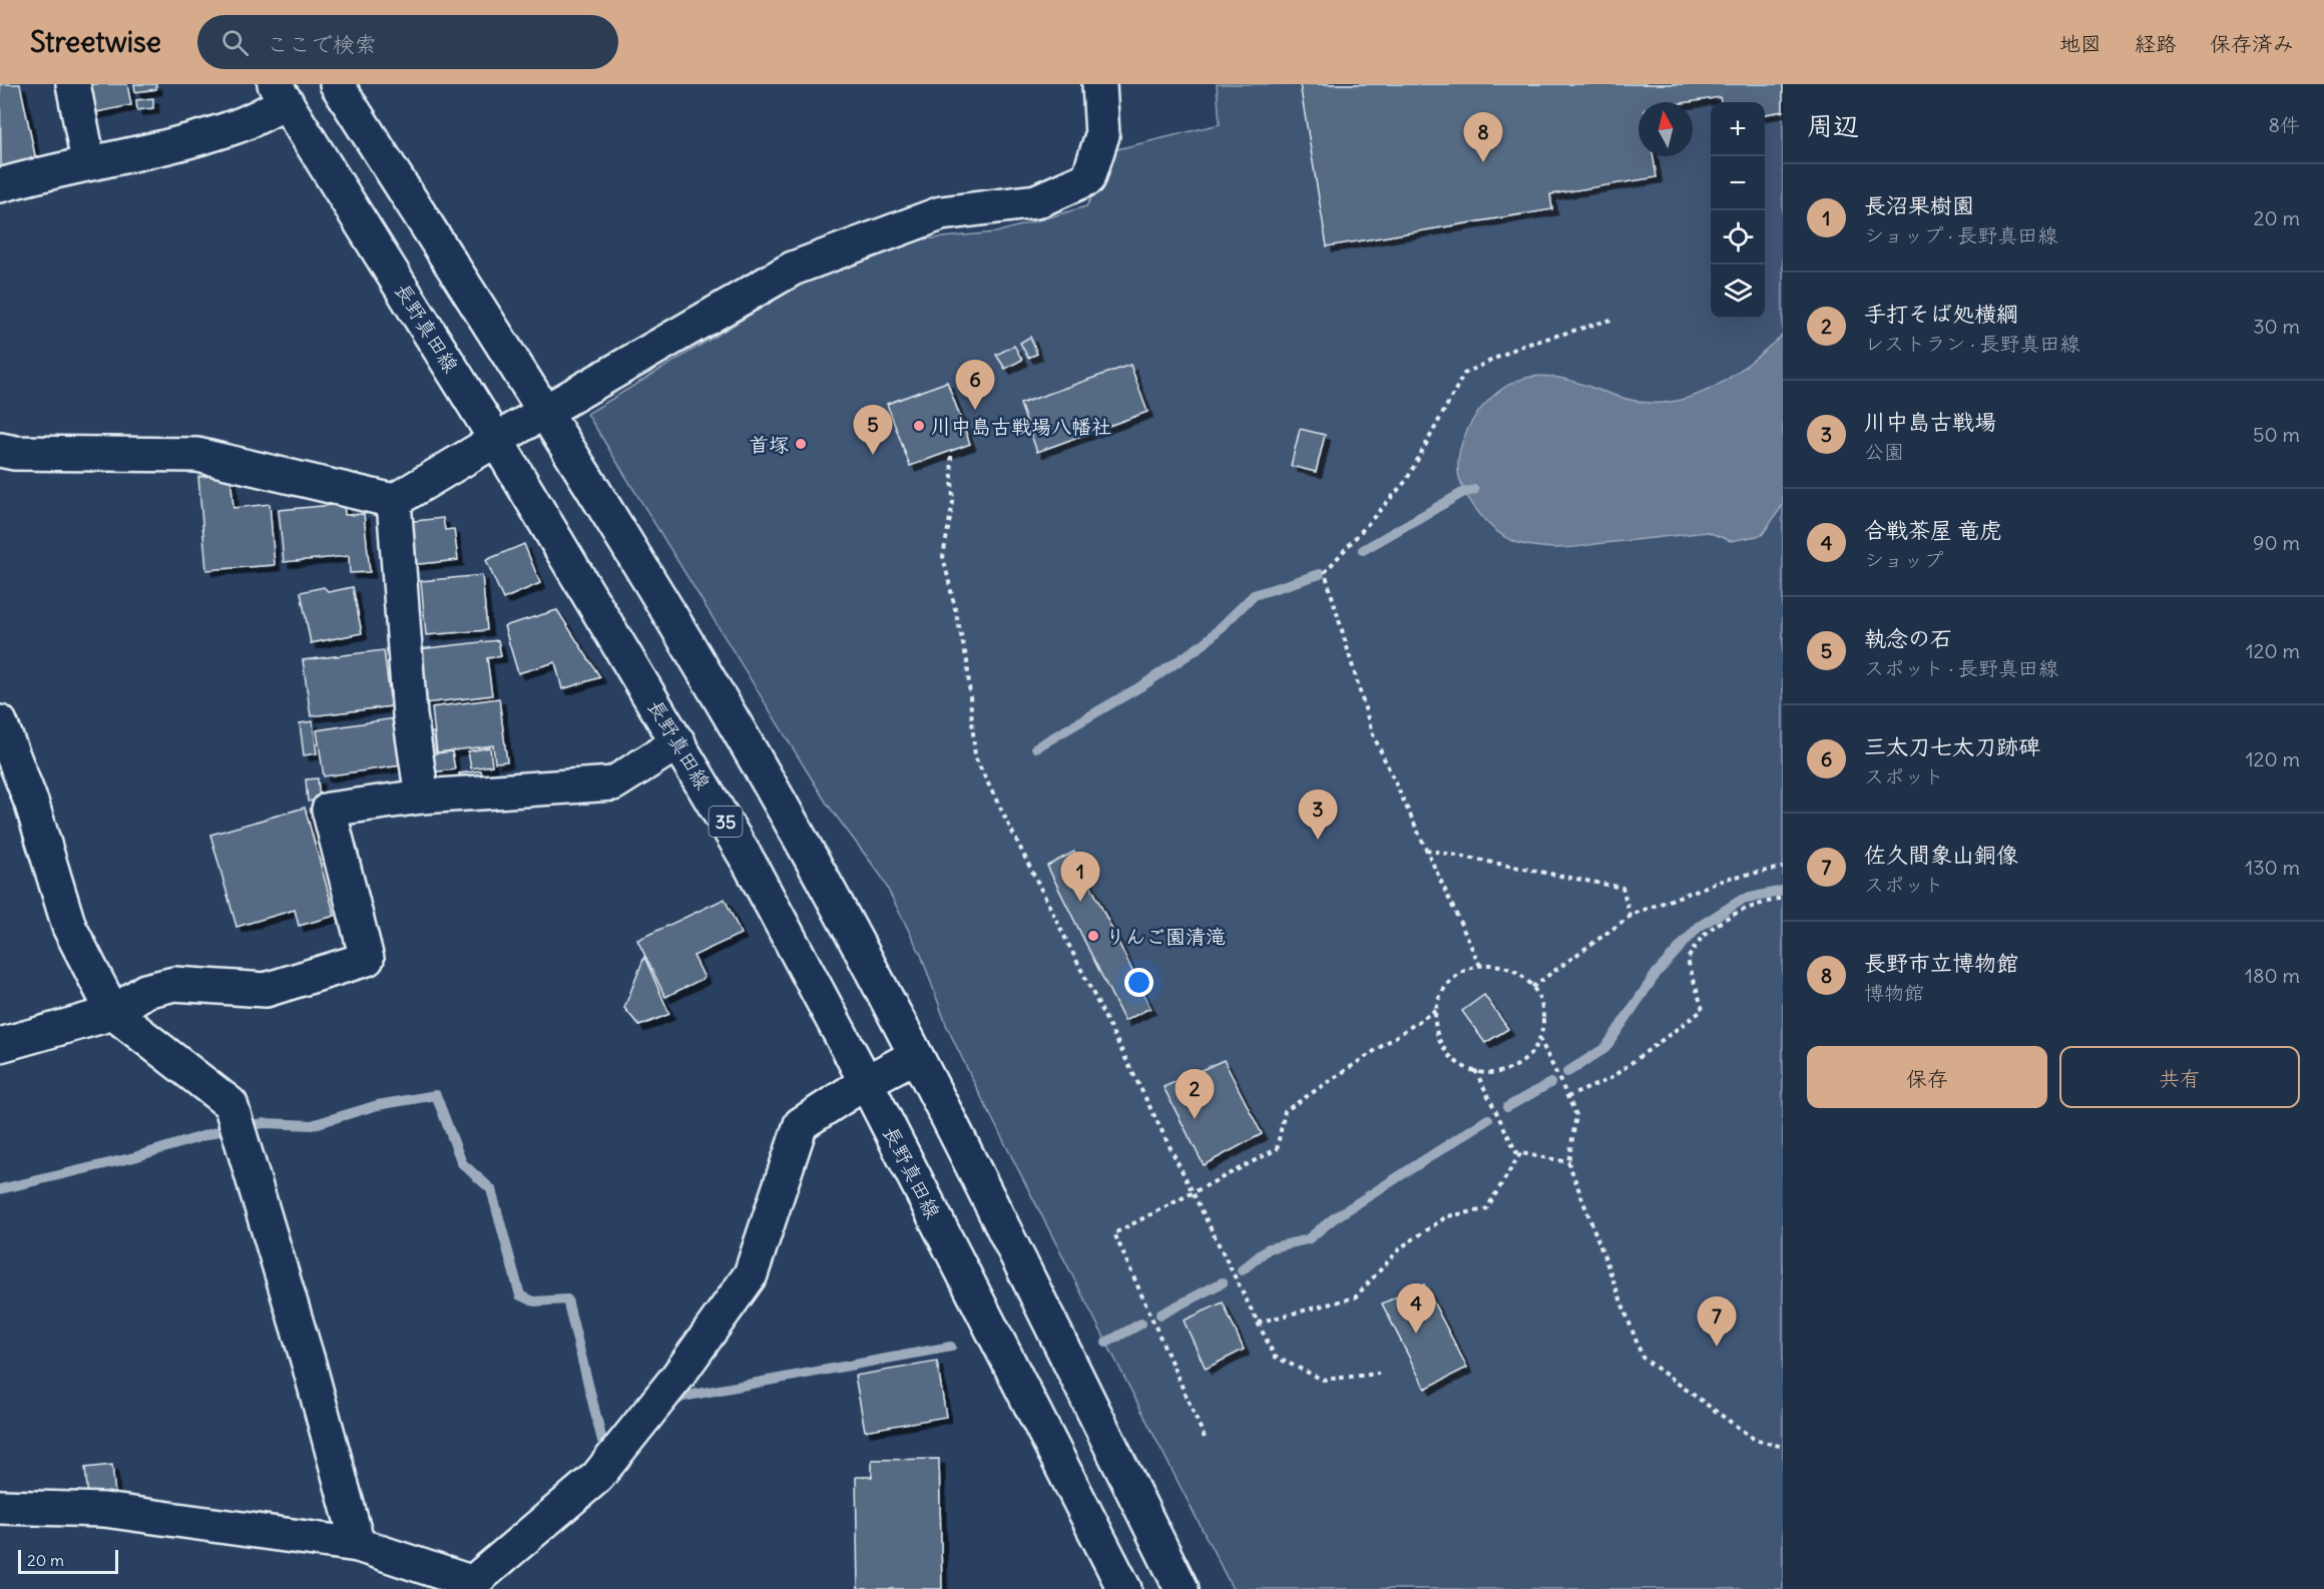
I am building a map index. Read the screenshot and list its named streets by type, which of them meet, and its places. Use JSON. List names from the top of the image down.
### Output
{
  "streets": {
    "street": ["長野真田線", "35"]
  },
  "places": ["川中島古戦場八幡社", "首塚", "りんご園清滝"],
  "scale_bar": "20 m",
  "north": "top",
  "page": {
    "header": "Streetwise",
    "search": "ここで検索",
    "nav": ["地図", "経路", "保存済み"],
    "heading": ["周辺", "8件"],
    "map_buttons": ["+", "−"],
    "pins": [
      "8",
      "6",
      "5",
      "3",
      "1",
      "2",
      "4",
      "7"
    ],
    "list": [
      {
        "mark": "1",
        "name": "長沼果樹園",
        "note": "ショップ · 長野真田線",
        "value": "20 m"
      },
      {
        "mark": "2",
        "name": "手打そば処横綱",
        "note": "レストラン · 長野真田線",
        "value": "30 m"
      },
      {
        "mark": "3",
        "name": "川中島古戦場",
        "note": "公園",
        "value": "50 m"
      },
      {
        "mark": "4",
        "name": "合戦茶屋 竜虎",
        "note": "ショップ",
        "value": "90 m"
      },
      {
        "mark": "5",
        "name": "執念の石",
        "note": "スポット · 長野真田線",
        "value": "120 m"
      },
      {
        "mark": "6",
        "name": "三太刀七太刀跡碑",
        "note": "スポット",
        "value": "120 m"
      },
      {
        "mark": "7",
        "name": "佐久間象山銅像",
        "note": "スポット",
        "value": "130 m"
      },
      {
        "mark": "8",
        "name": "長野市立博物館",
        "note": "博物館",
        "value": "180 m"
      }
    ],
    "buttons": ["保存", "共有"],
    "scale": "20 m"
  }
}
